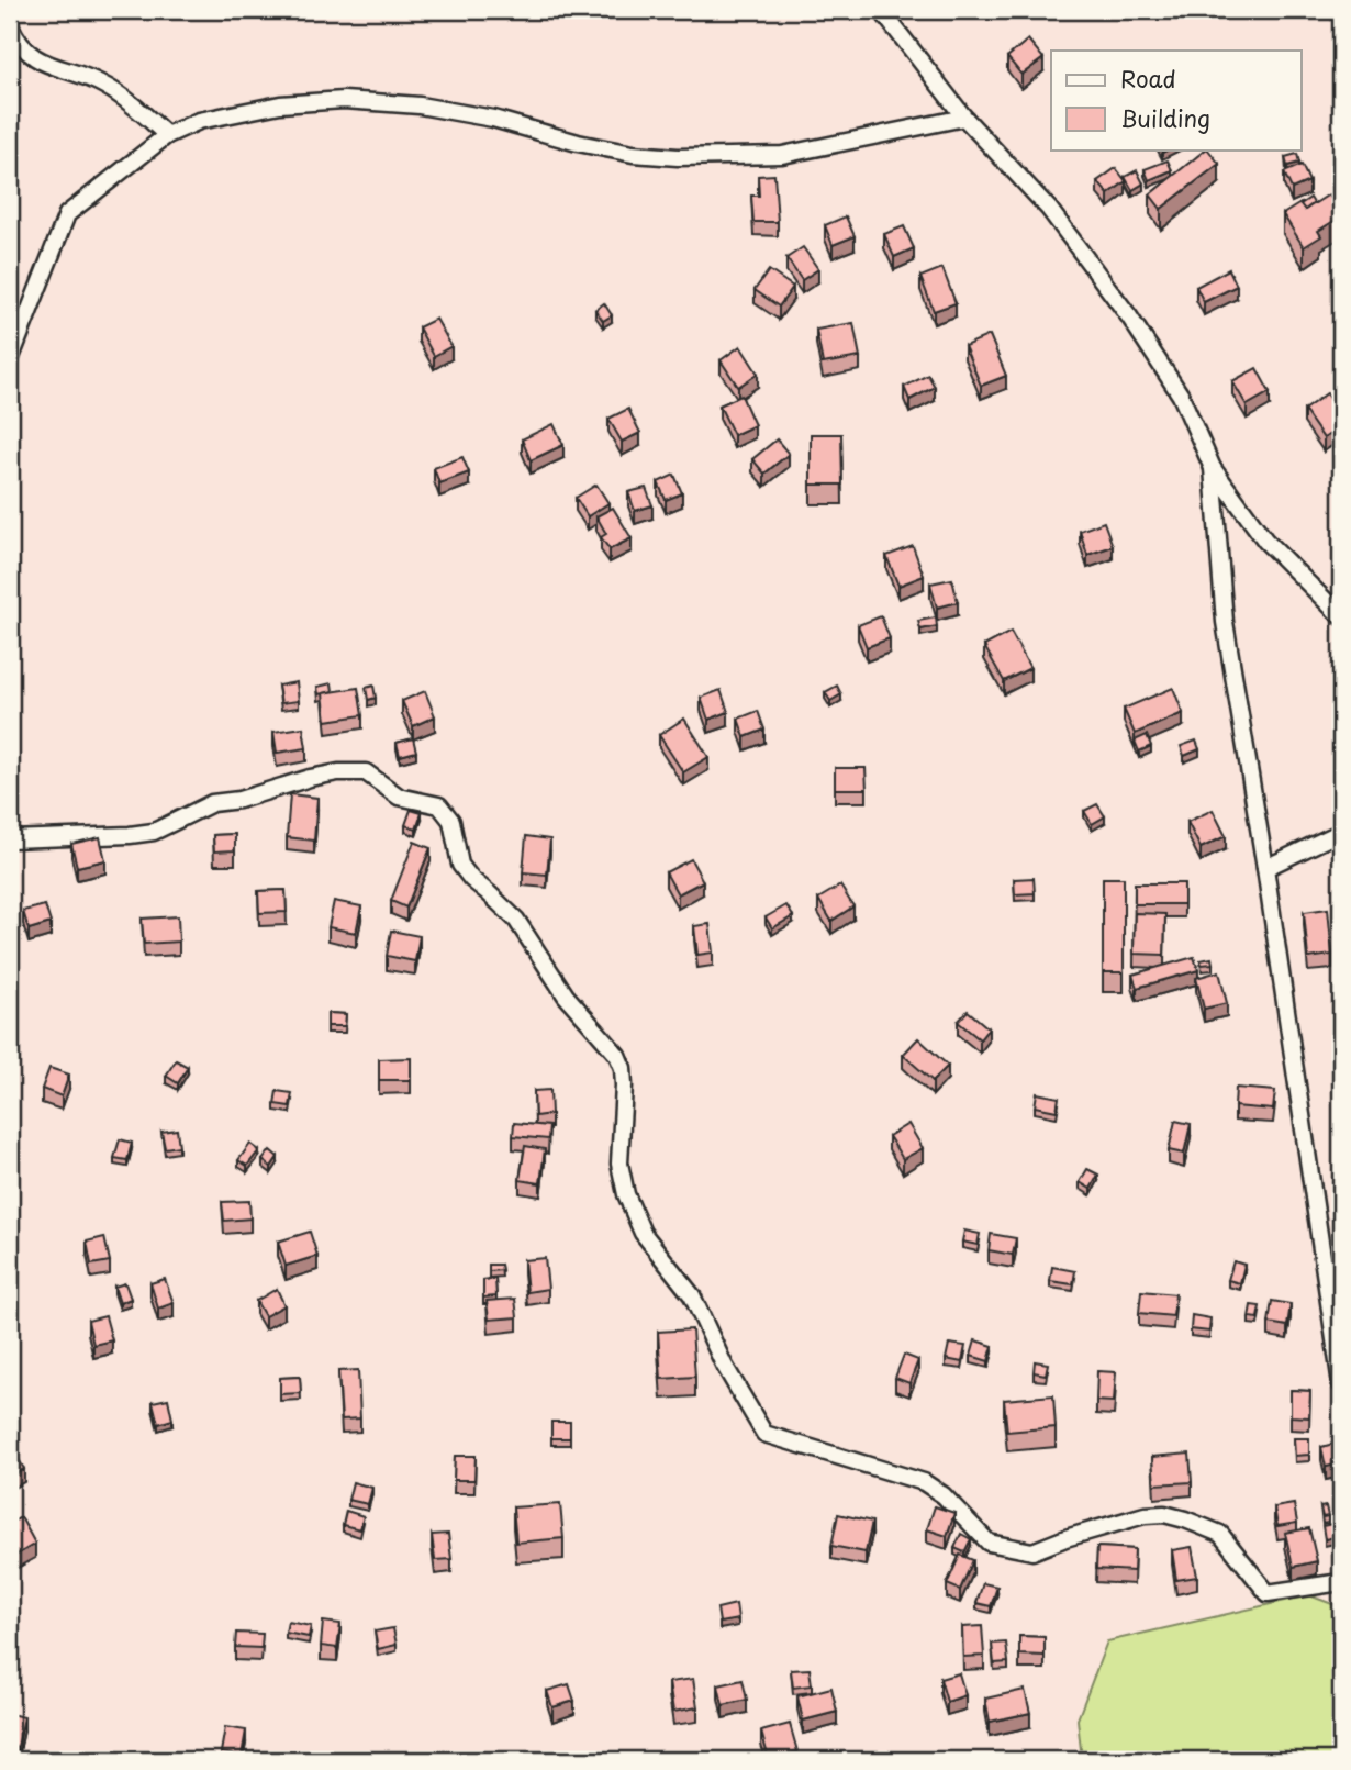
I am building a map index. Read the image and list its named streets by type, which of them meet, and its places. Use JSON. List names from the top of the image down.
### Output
{
  "legend": ["Road", "Building"]
}
